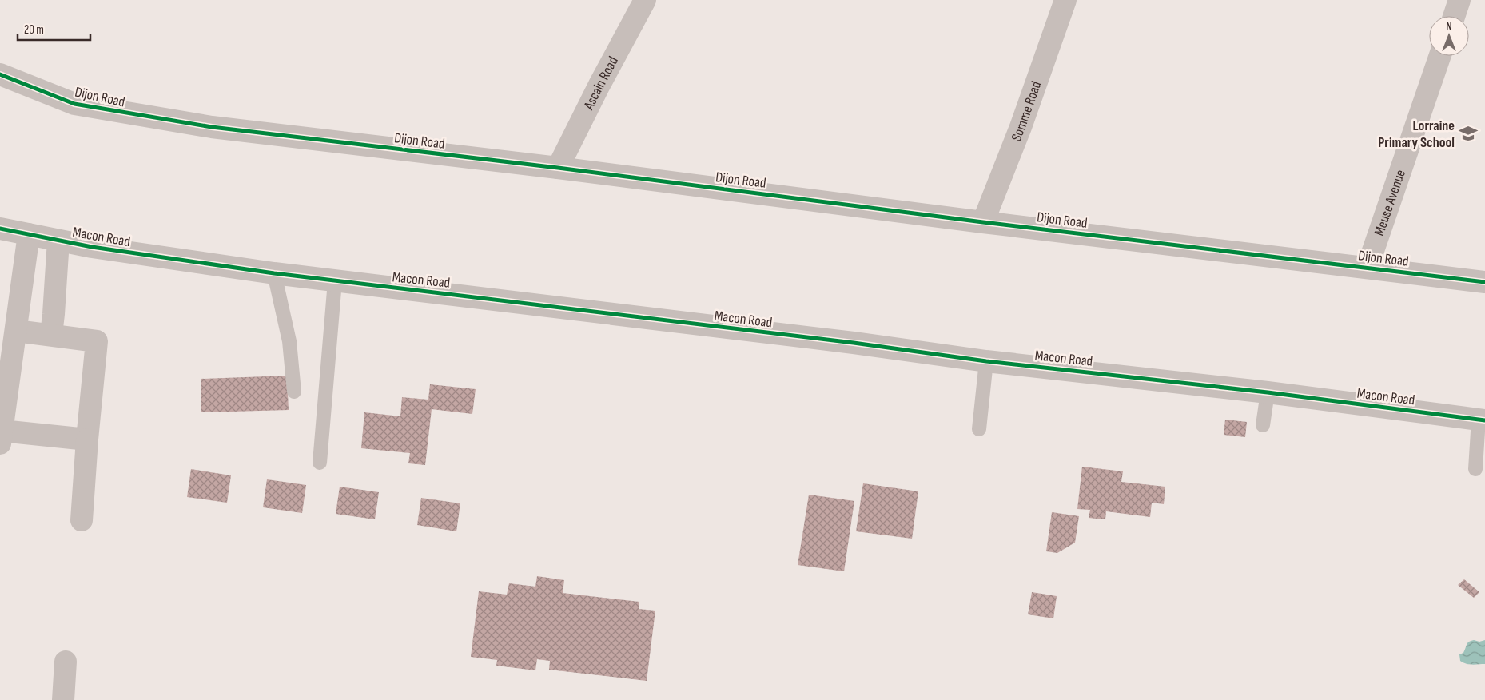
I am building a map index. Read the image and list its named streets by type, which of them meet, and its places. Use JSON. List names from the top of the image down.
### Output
{
  "streets": {
    "street": [
      "Ascain Road",
      "Dijon Road",
      "Somme Road",
      "Meuse Avenue",
      "Macon Road"
    ]
  },
  "crossings": [
    ["Ascain Road", "Dijon Road"],
    ["Dijon Road", "Somme Road"],
    ["Dijon Road", "Meuse Avenue"]
  ],
  "places": {
    "school or university": ["Lorraine Primary School"]
  },
  "scale_bar": "20 m",
  "north": "top"
}
